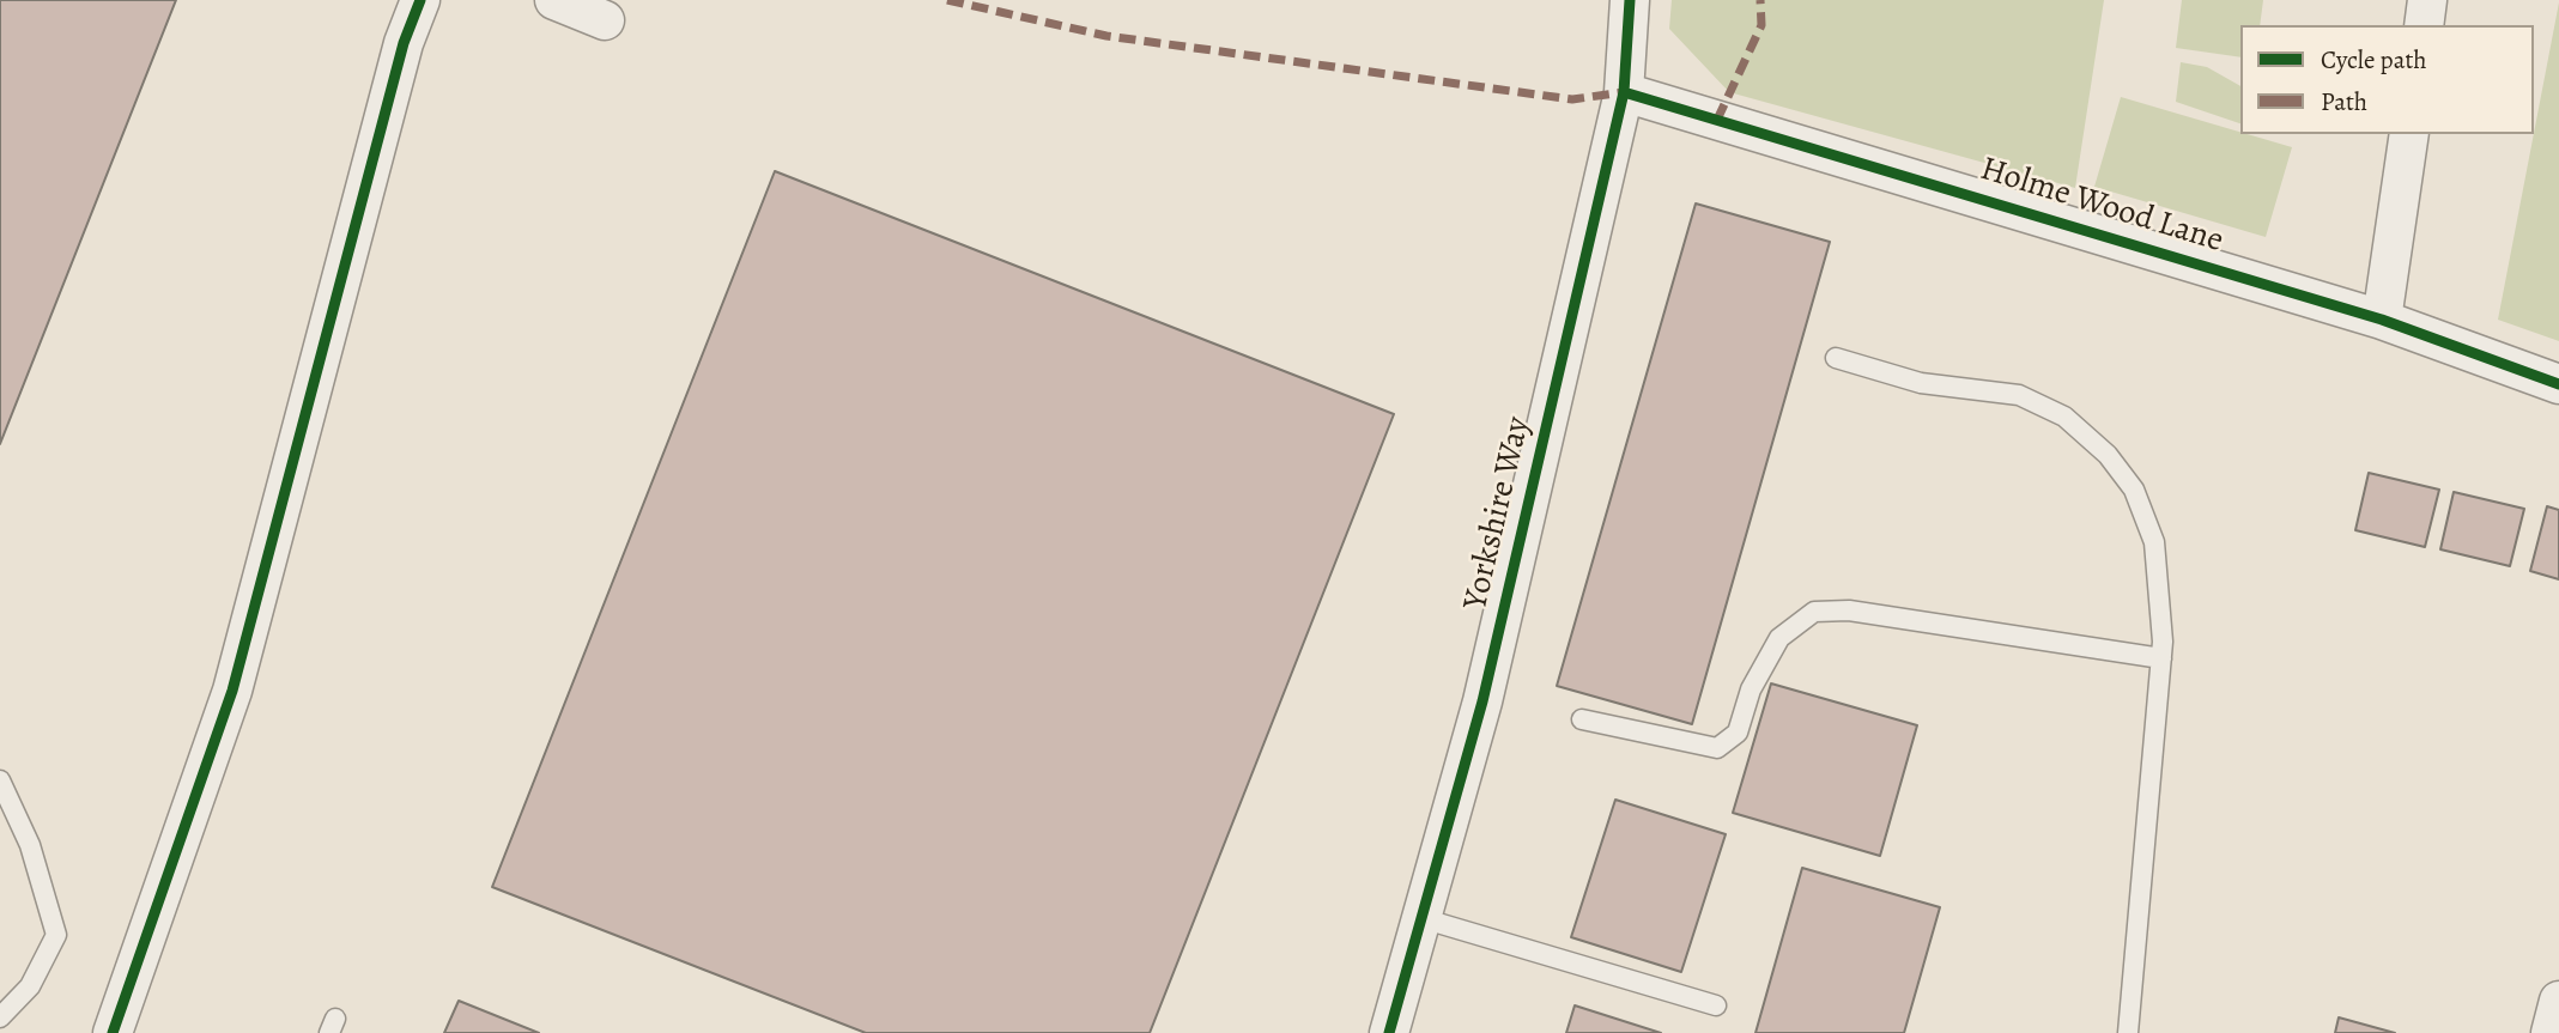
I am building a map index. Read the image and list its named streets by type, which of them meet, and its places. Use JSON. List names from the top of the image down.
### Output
{
  "streets": {
    "street": ["Holme Wood Lane", "Yorkshire Way"]
  },
  "crossings": [
    ["Holme Wood Lane", "Yorkshire Way"]
  ],
  "legend": ["Cycle path", "Path"]
}
